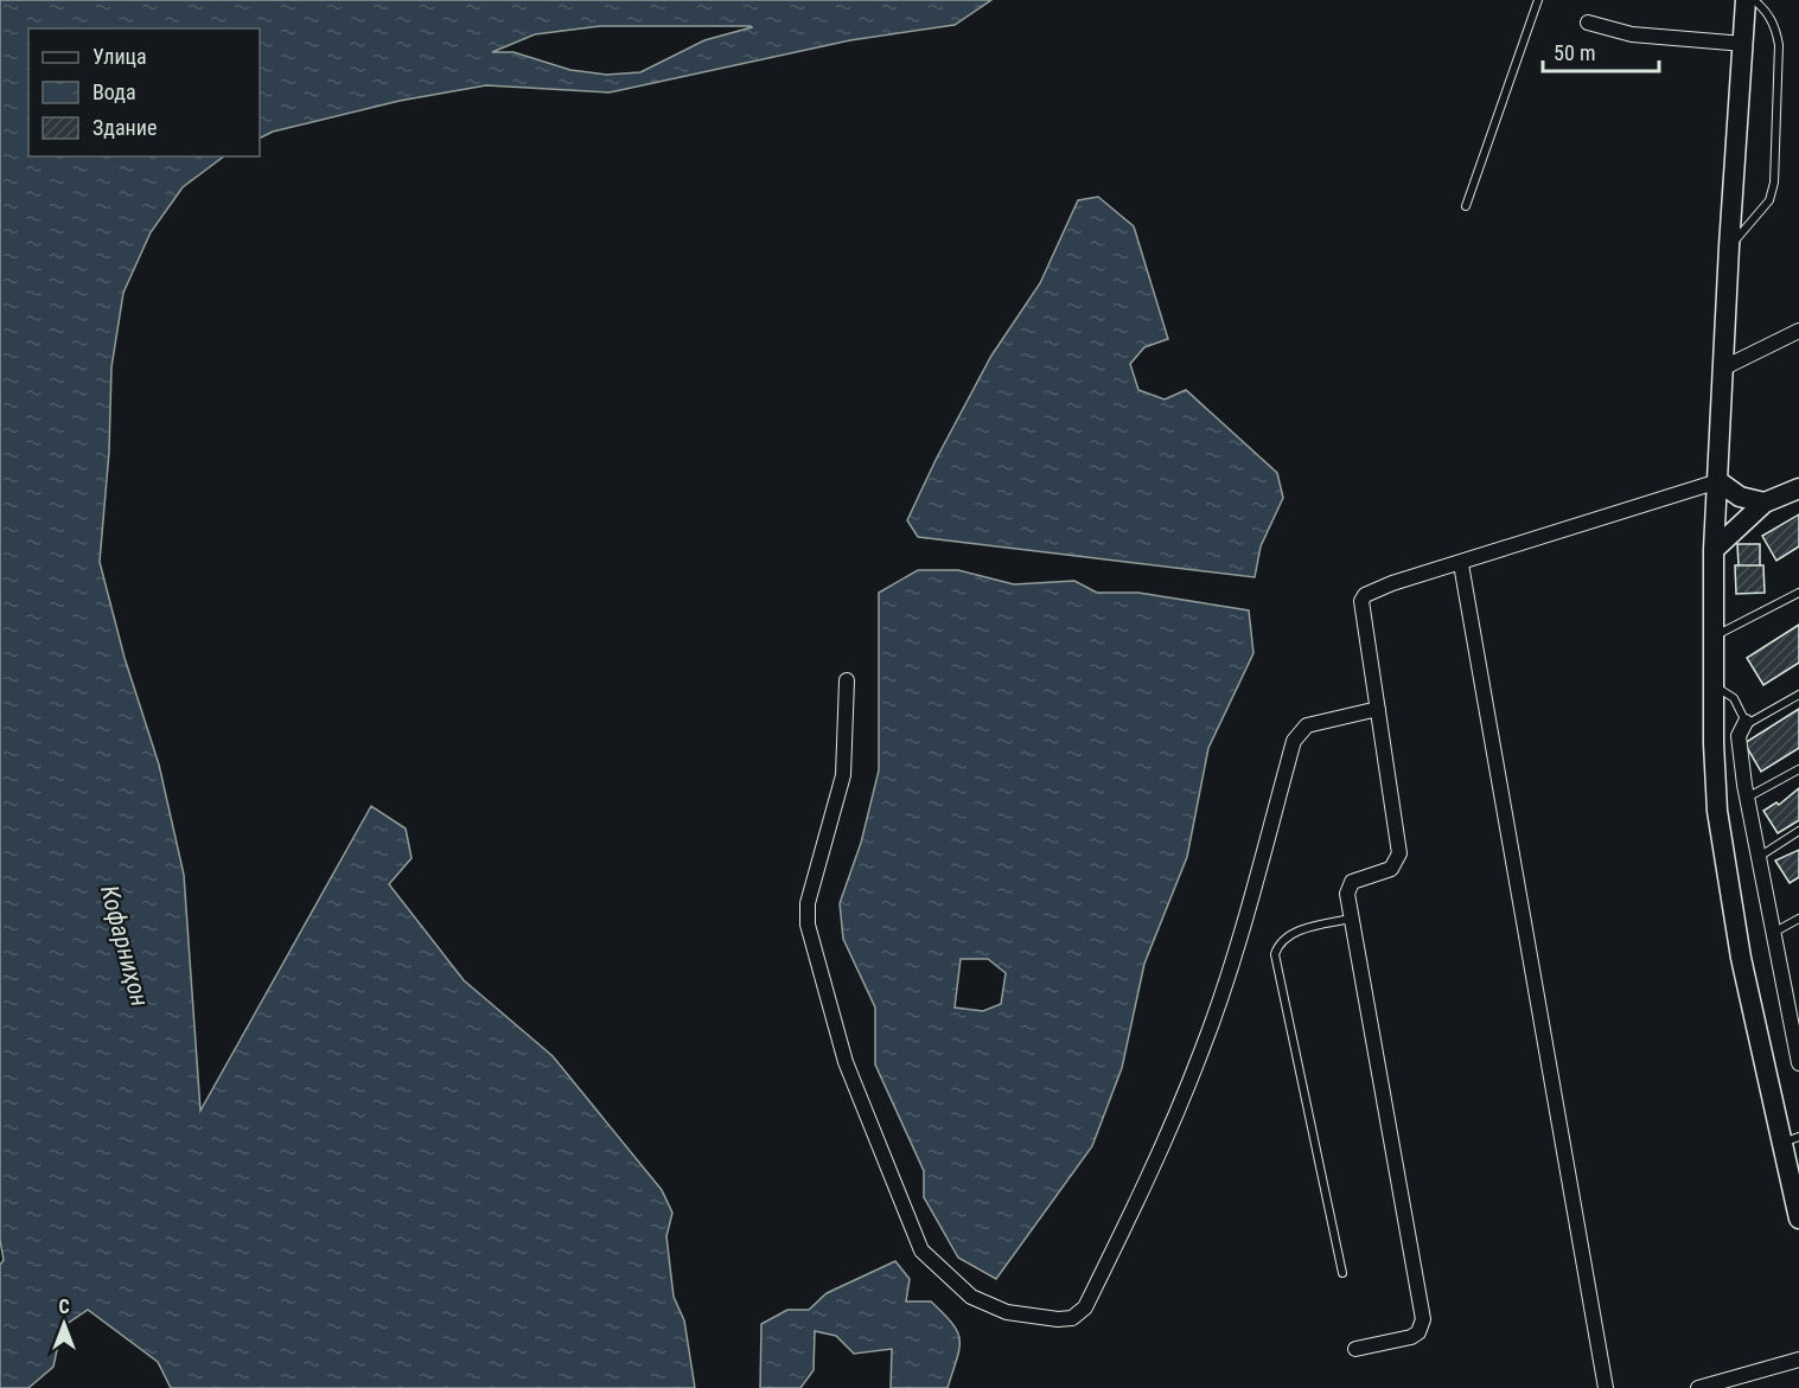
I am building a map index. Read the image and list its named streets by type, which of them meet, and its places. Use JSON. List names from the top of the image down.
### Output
{
  "water": ["Кофарниҳон"],
  "legend": ["Улица", "Вода", "Здание"],
  "scale_bar": "50 m",
  "north": "top"
}
